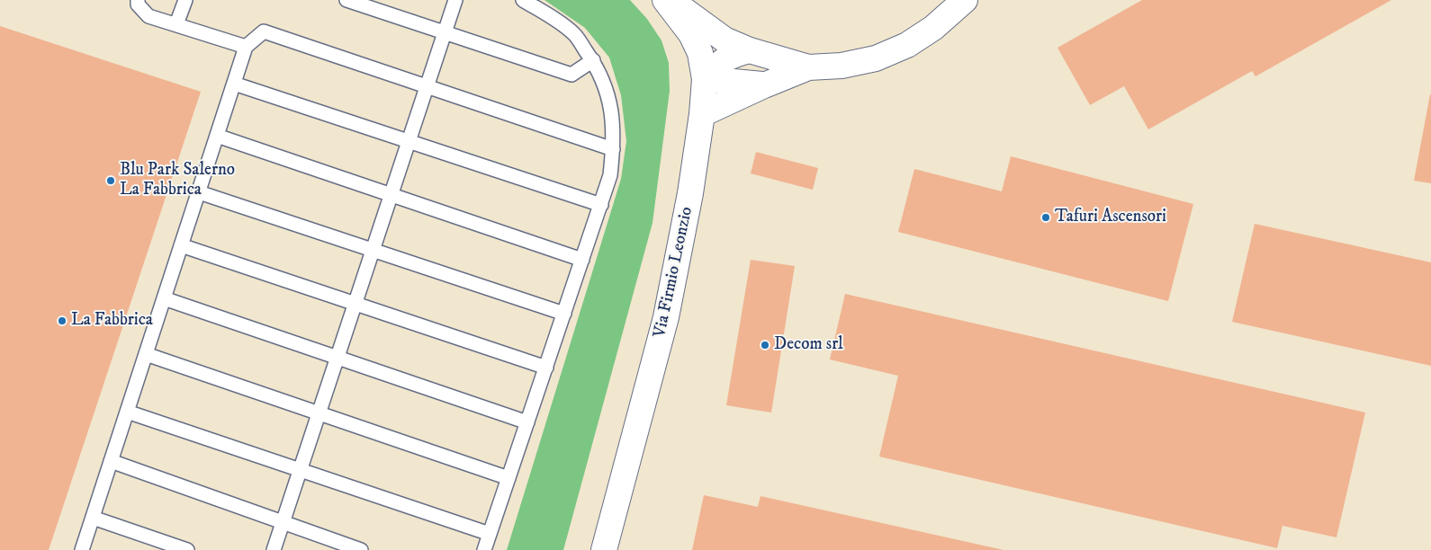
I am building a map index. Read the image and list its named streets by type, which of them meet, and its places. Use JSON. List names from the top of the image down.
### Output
{
  "streets": {
    "street": ["Via Firmio Leonzio"]
  },
  "places": [
    "Blu Park Salerno La Fabbrica",
    "Tafuri Ascensori",
    "La Fabbrica",
    "Decom srl"
  ]
}
